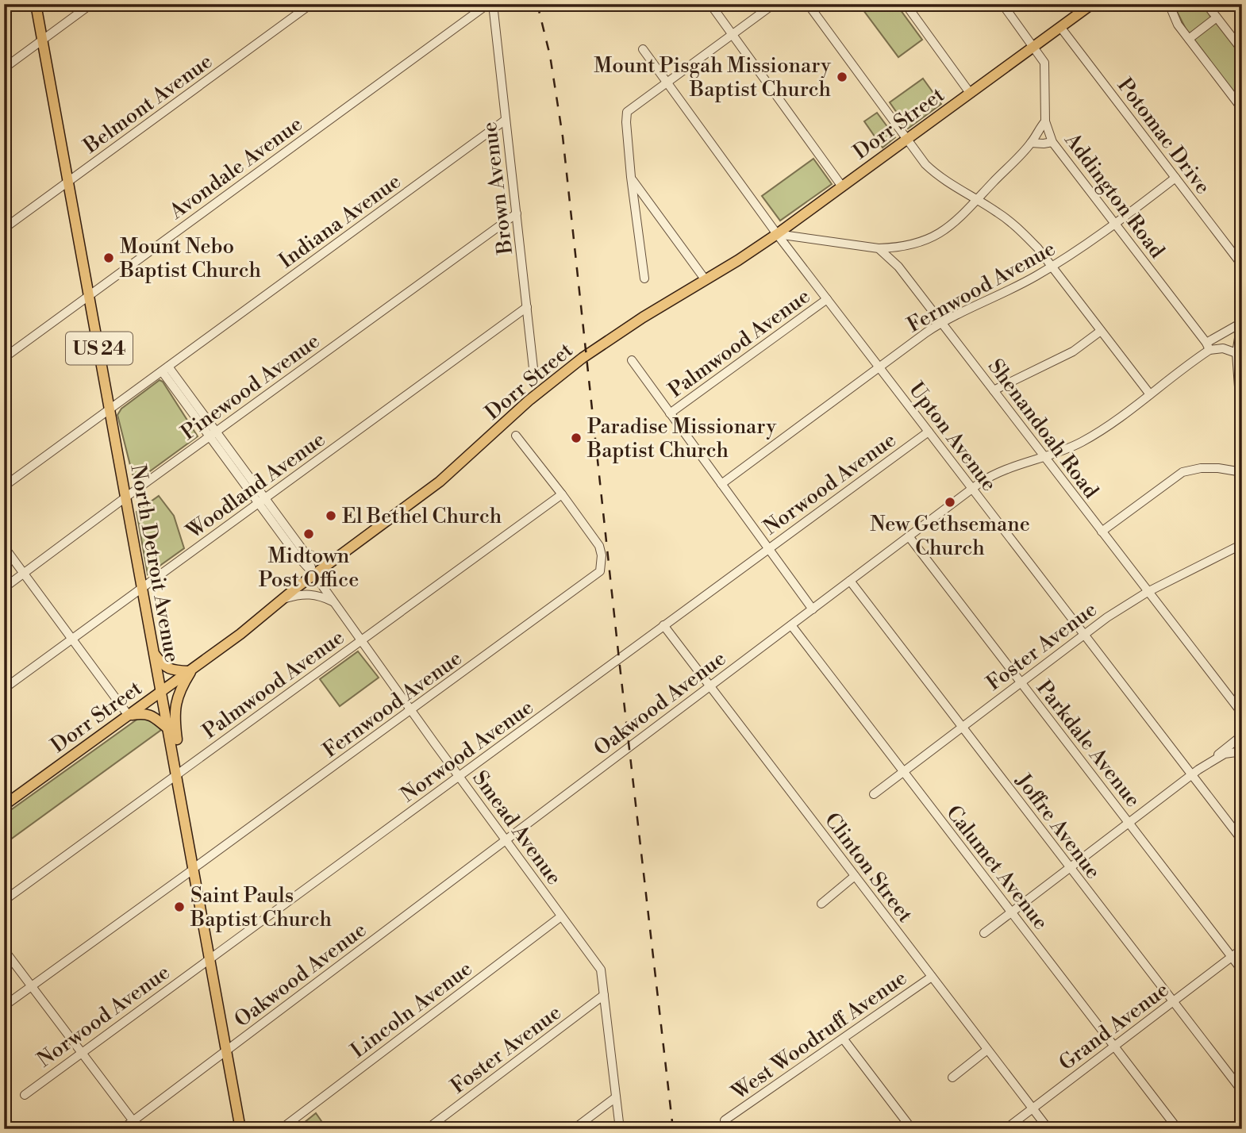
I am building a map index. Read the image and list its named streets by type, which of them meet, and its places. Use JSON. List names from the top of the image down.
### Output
{
  "streets": {
    "main road": ["Dorr Street", "US 24", "North Detroit Avenue"],
    "street": [
      "Belmont Avenue",
      "Potomac Drive",
      "Avondale Avenue",
      "Brown Avenue",
      "Addington Road",
      "Indiana Avenue",
      "Fernwood Avenue",
      "Palmwood Avenue",
      "Pinewood Avenue",
      "Shenandoah Road",
      "Upton Avenue",
      "Norwood Avenue",
      "Woodland Avenue",
      "Foster Avenue",
      "Oakwood Avenue",
      "Parkdale Avenue",
      "Joffre Avenue",
      "Smead Avenue",
      "Clinton Street",
      "Calumet Avenue",
      "Lincoln Avenue",
      "Grand Avenue",
      "West Woodruff Avenue"
    ]
  },
  "crossings": [
    ["Belmont Avenue", "North Detroit Avenue"],
    ["Dorr Street", "Potomac Drive"],
    ["Dorr Street", "Addington Road"],
    ["Dorr Street", "Upton Avenue"],
    ["Dorr Street", "North Detroit Avenue"],
    ["Dorr Street", "Smead Avenue"],
    ["Potomac Drive", "Fernwood Avenue"],
    ["Avondale Avenue", "North Detroit Avenue"],
    ["Brown Avenue", "Indiana Avenue"],
    ["Brown Avenue", "Pinewood Avenue"],
    ["Brown Avenue", "Woodland Avenue"],
    ["Addington Road", "Fernwood Avenue"],
    ["Addington Road", "Oakwood Avenue"],
    ["Indiana Avenue", "North Detroit Avenue"],
    ["Indiana Avenue", "Smead Avenue"],
    ["Fernwood Avenue", "Palmwood Avenue"],
    ["Fernwood Avenue", "Shenandoah Road"],
    ["Fernwood Avenue", "Upton Avenue"],
    ["Fernwood Avenue", "North Detroit Avenue"],
    ["Fernwood Avenue", "Smead Avenue"],
    ["Palmwood Avenue", "Upton Avenue"],
    ["Palmwood Avenue", "North Detroit Avenue"],
    ["Palmwood Avenue", "Smead Avenue"],
    ["Pinewood Avenue", "North Detroit Avenue"],
    ["Pinewood Avenue", "Smead Avenue"],
    ["Shenandoah Road", "Foster Avenue"],
    ["Shenandoah Road", "Oakwood Avenue"],
    ["Upton Avenue", "Norwood Avenue"],
    ["Upton Avenue", "Foster Avenue"],
    ["Upton Avenue", "Oakwood Avenue"],
    ["Norwood Avenue", "North Detroit Avenue"],
    ["Norwood Avenue", "Smead Avenue"],
    ["Norwood Avenue", "Clinton Street"],
    ["Woodland Avenue", "North Detroit Avenue"],
    ["Woodland Avenue", "Smead Avenue"],
    ["North Detroit Avenue", "Oakwood Avenue"],
    ["Foster Avenue", "Parkdale Avenue"],
    ["Foster Avenue", "Joffre Avenue"],
    ["Foster Avenue", "Smead Avenue"],
    ["Foster Avenue", "Calumet Avenue"],
    ["Oakwood Avenue", "Parkdale Avenue"],
    ["Oakwood Avenue", "Joffre Avenue"],
    ["Oakwood Avenue", "Smead Avenue"],
    ["Oakwood Avenue", "Clinton Street"],
    ["Oakwood Avenue", "Calumet Avenue"],
    ["Parkdale Avenue", "Grand Avenue"],
    ["Joffre Avenue", "Grand Avenue"],
    ["Smead Avenue", "Lincoln Avenue"],
    ["Clinton Street", "Grand Avenue"],
    ["Clinton Street", "West Woodruff Avenue"],
    ["Calumet Avenue", "Grand Avenue"]
  ],
  "places": [
    "Mount Pisgah Missionary Baptist Church",
    "Mount Nebo Baptist Church",
    "Paradise Missionary Baptist Church",
    "New Gethsemane Church",
    "El Bethel Church",
    "Midtown Post Office",
    "Saint Pauls Baptist Church"
  ]
}
